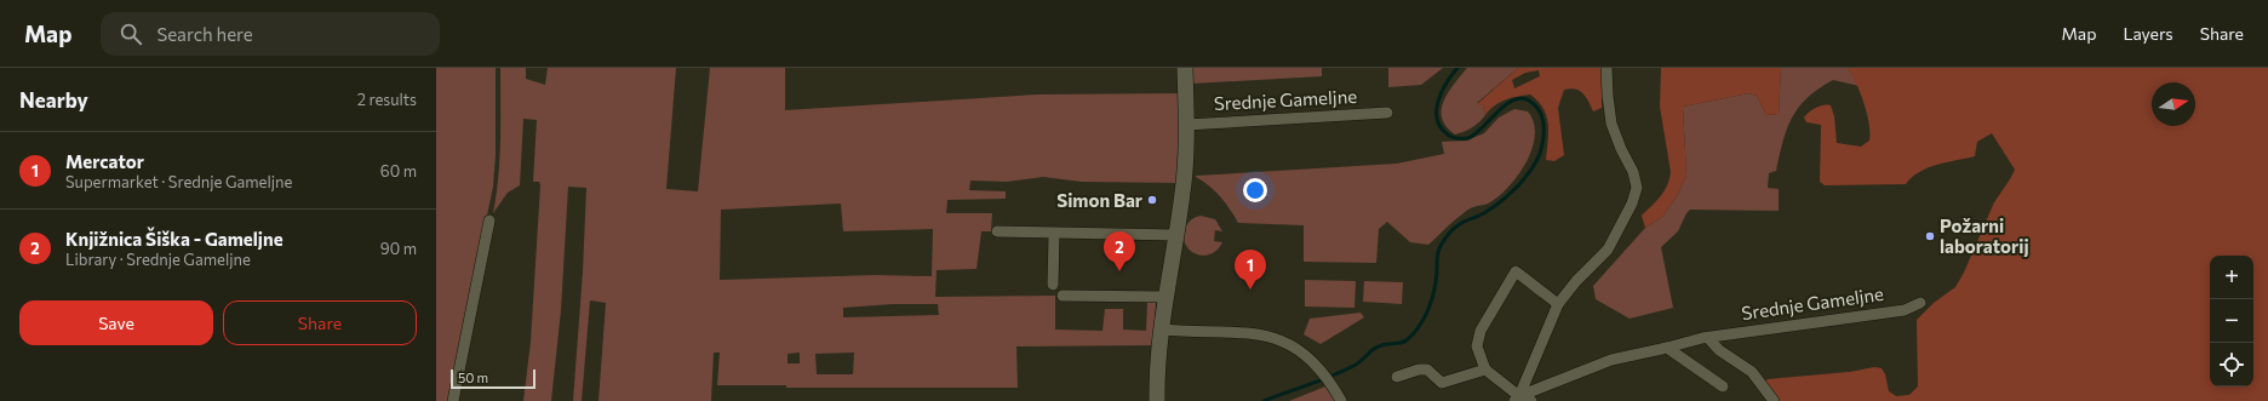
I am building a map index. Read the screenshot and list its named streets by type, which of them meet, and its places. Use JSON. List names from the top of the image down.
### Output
{
  "streets": {
    "street": ["Srednje Gameljne"]
  },
  "places": ["Simon Bar", "Požarni laboratorij"],
  "scale_bar": "50 m",
  "north": "right",
  "page": {
    "header": "Map",
    "search": "Search here",
    "nav": ["Map", "Layers", "Share"],
    "heading": ["Nearby", "2 results"],
    "list": [
      {
        "mark": "1",
        "name": "Mercator",
        "note": "Supermarket · Srednje Gameljne",
        "value": "60 m"
      },
      {
        "mark": "2",
        "name": "Knjižnica Šiška - Gameljne",
        "note": "Library · Srednje Gameljne",
        "value": "90 m"
      }
    ],
    "pins": ["2", "1"],
    "map_buttons": ["+", "−"],
    "buttons": ["Save", "Share"],
    "scale": "50 m"
  }
}
